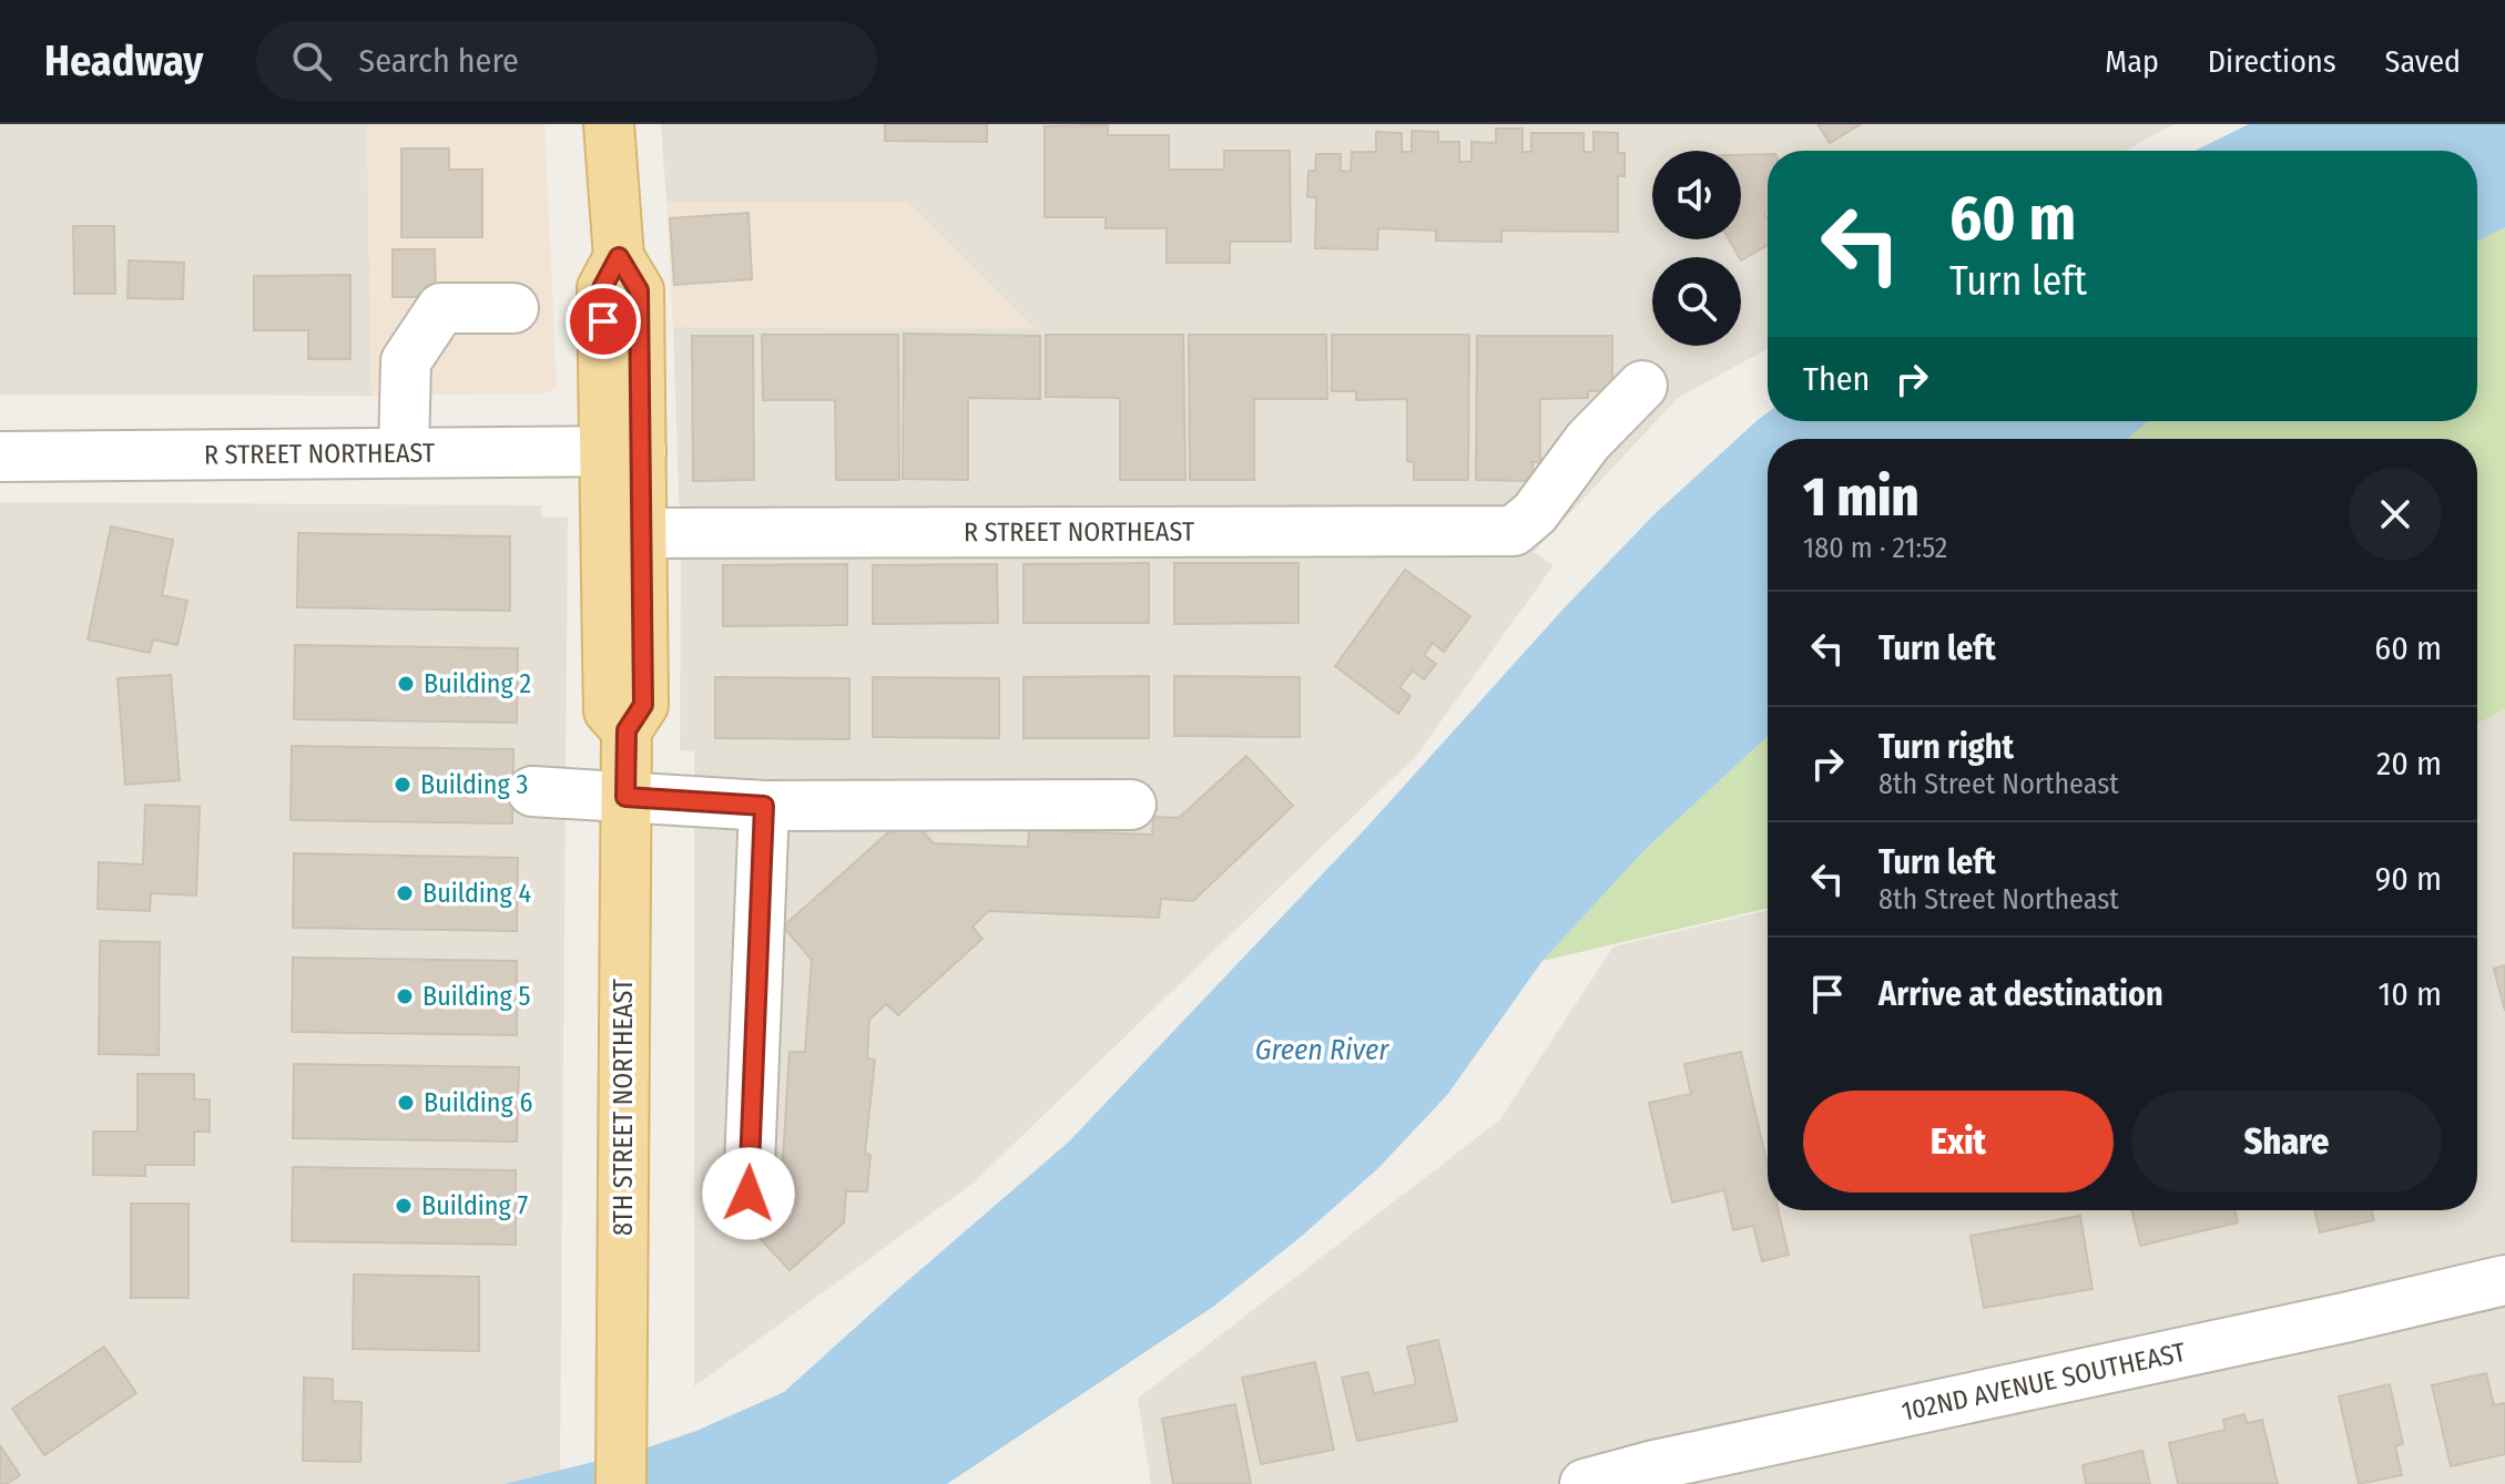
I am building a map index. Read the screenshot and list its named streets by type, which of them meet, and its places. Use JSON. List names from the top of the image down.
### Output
{
  "streets": {
    "main road": ["8TH STREET NORTHEAST"],
    "street": ["R STREET NORTHEAST", "102ND AVENUE SOUTHEAST"]
  },
  "crossings": [
    ["R STREET NORTHEAST", "8TH STREET NORTHEAST"]
  ],
  "water": ["Green River"],
  "places": [
    "Building 2",
    "Building 3",
    "Building 4",
    "Building 5",
    "Building 6",
    "Building 7"
  ],
  "page": {
    "header": "Headway",
    "search": "Search here",
    "nav": ["Map", "Directions", "Saved"],
    "turn": ["60 m", "Turn left"],
    "then": "Then",
    "heading": ["1 min", "180 m · 21:52"],
    "list": [
      {
        "name": "Turn left",
        "value": "60 m"
      },
      {
        "name": "Turn right",
        "note": "8th Street Northeast",
        "value": "20 m"
      },
      {
        "name": "Turn left",
        "note": "8th Street Northeast",
        "value": "90 m"
      },
      {
        "name": "Arrive at destination",
        "value": "10 m"
      }
    ],
    "buttons": ["Exit", "Share"]
  }
}
